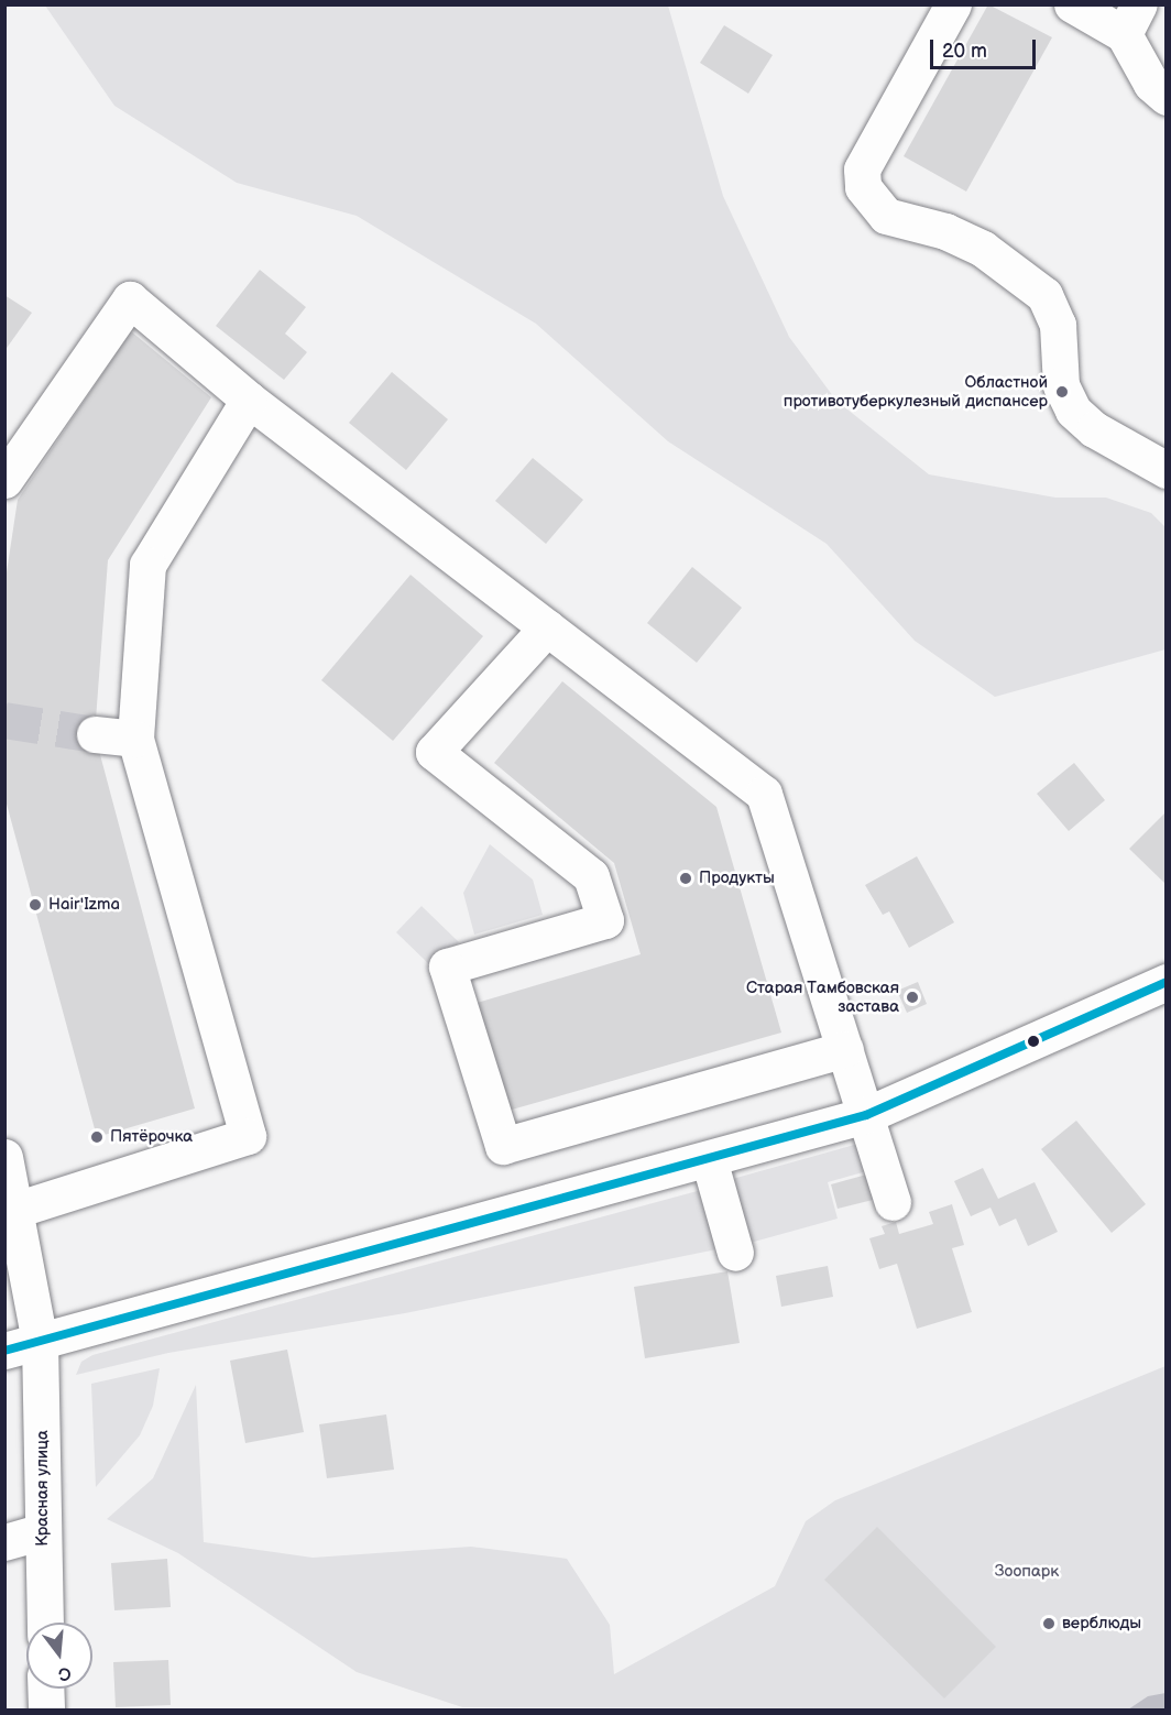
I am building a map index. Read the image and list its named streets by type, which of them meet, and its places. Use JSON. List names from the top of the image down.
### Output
{
  "streets": {
    "main road": ["Красная улица"]
  },
  "parks": ["Зоопарк"],
  "places": [
    "Областной противотуберкулезный диспансер",
    "Продукты",
    "Hair'Izma",
    "Старая Тамбовская застава",
    "Пятёрочка",
    "верблюды"
  ],
  "scale_bar": "20 m",
  "north": "bottom"
}
